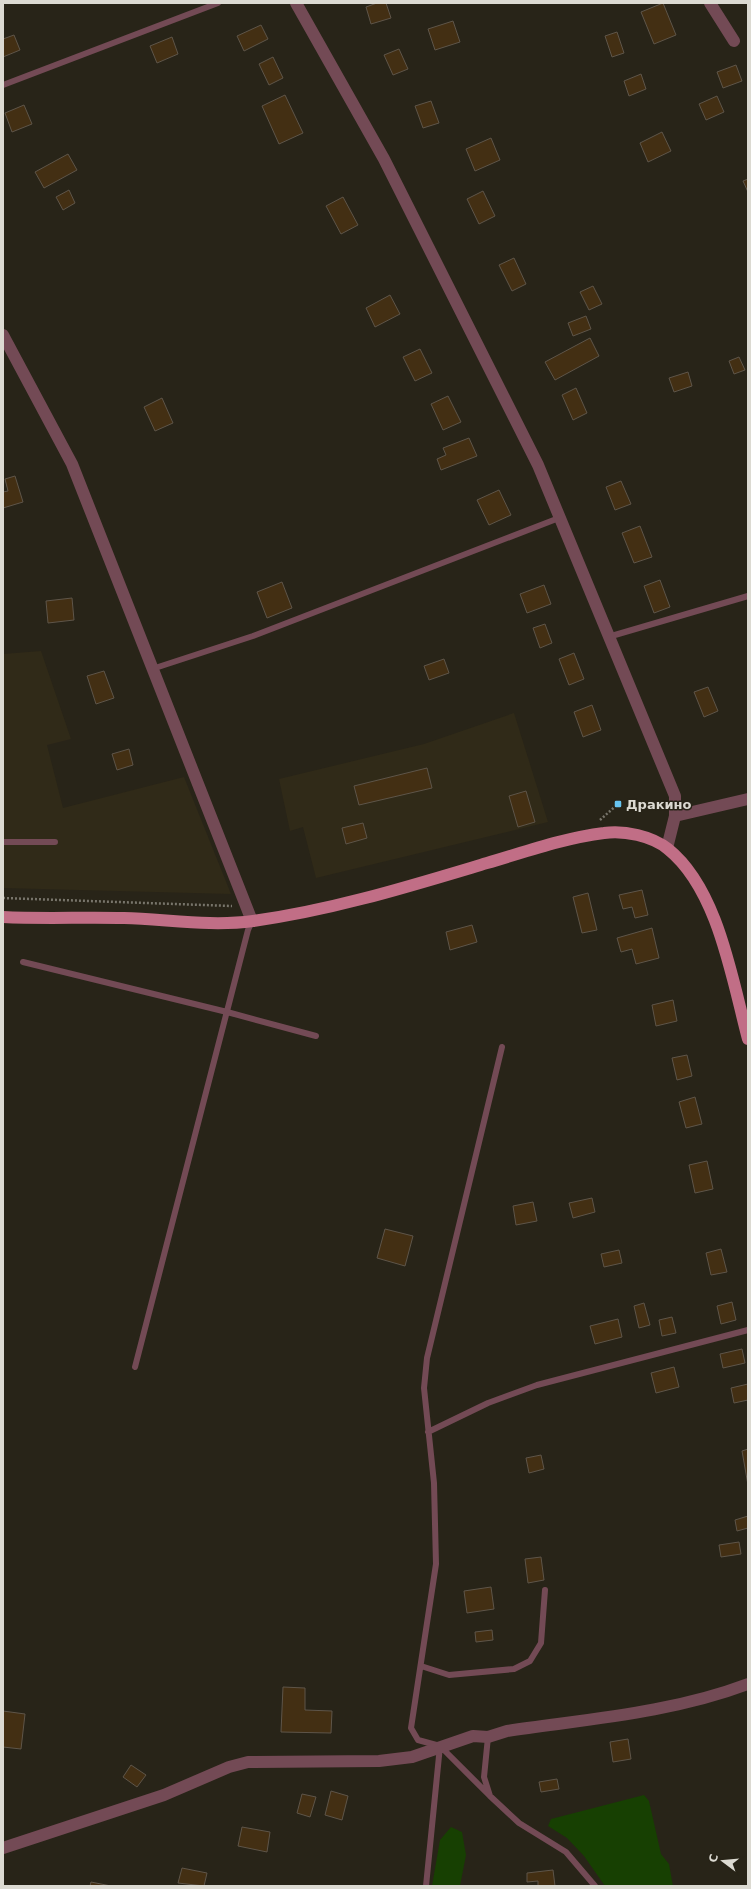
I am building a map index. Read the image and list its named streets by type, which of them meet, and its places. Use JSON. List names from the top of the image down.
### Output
{
  "places": {
    "transit": ["Дракино"]
  },
  "north": "left"
}
